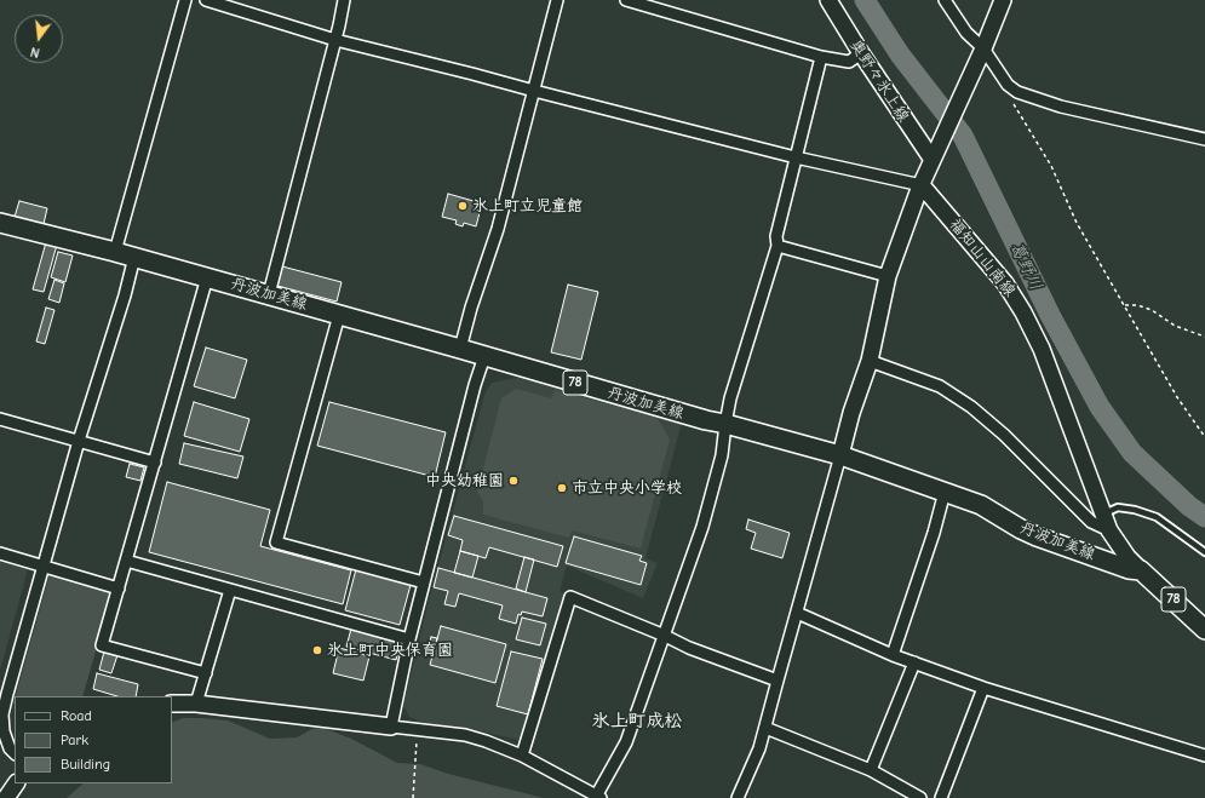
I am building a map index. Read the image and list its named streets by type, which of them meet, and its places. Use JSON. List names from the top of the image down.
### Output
{
  "streets": {
    "main road": [
      "奥野々氷上線",
      "福知山山南線",
      "丹波加美線",
      "78"
    ]
  },
  "crossings": [
    ["福知山山南線", "丹波加美線"],
    ["福知山山南線", "78"],
    ["丹波加美線", "78"]
  ],
  "districts": ["氷上町成松"],
  "water": ["葛野川"],
  "places": [
    "氷上町立児童館",
    "中央幼稚園",
    "市立中央小学校",
    "氷上町中央保育園"
  ],
  "legend": ["Road", "Park", "Building"],
  "north": "bottom"
}
